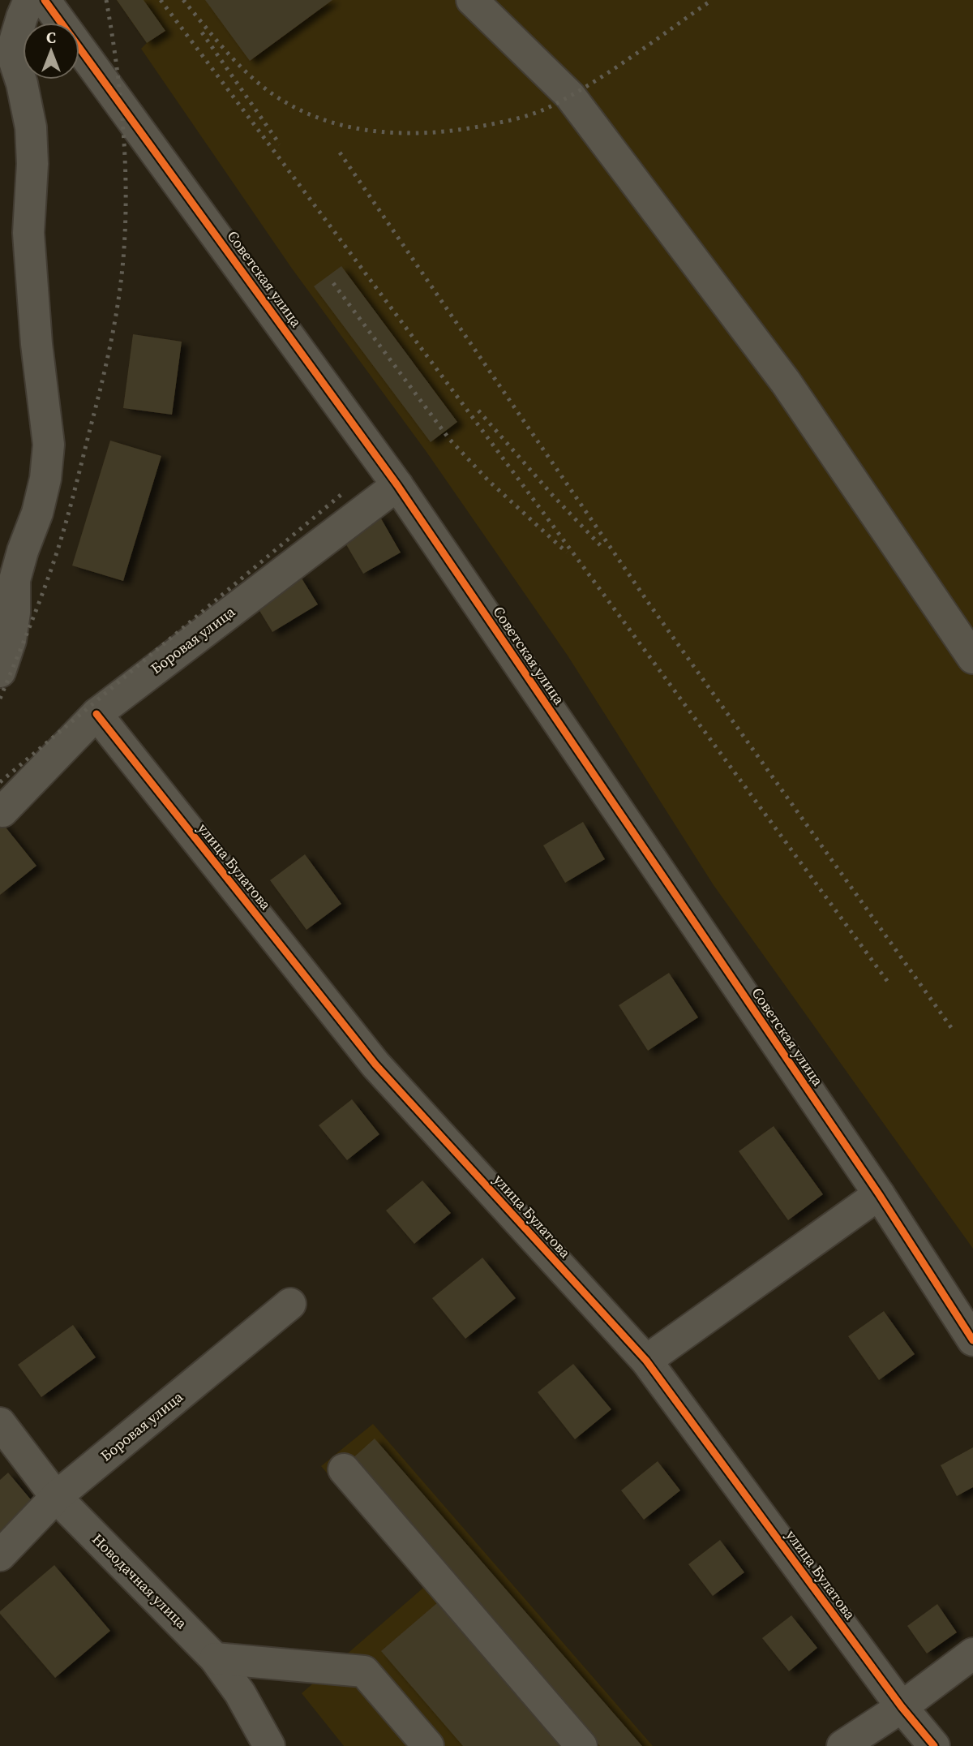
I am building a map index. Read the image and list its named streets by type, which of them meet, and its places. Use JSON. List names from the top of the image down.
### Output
{
  "streets": {
    "street": [
      "Советская улица",
      "Боровая улица",
      "улица Булатова",
      "Новодачная улица"
    ]
  },
  "crossings": [
    ["Советская улица", "Боровая улица"],
    ["Боровая улица", "улица Булатова"],
    ["Боровая улица", "Новодачная улица"]
  ],
  "north": "top"
}
